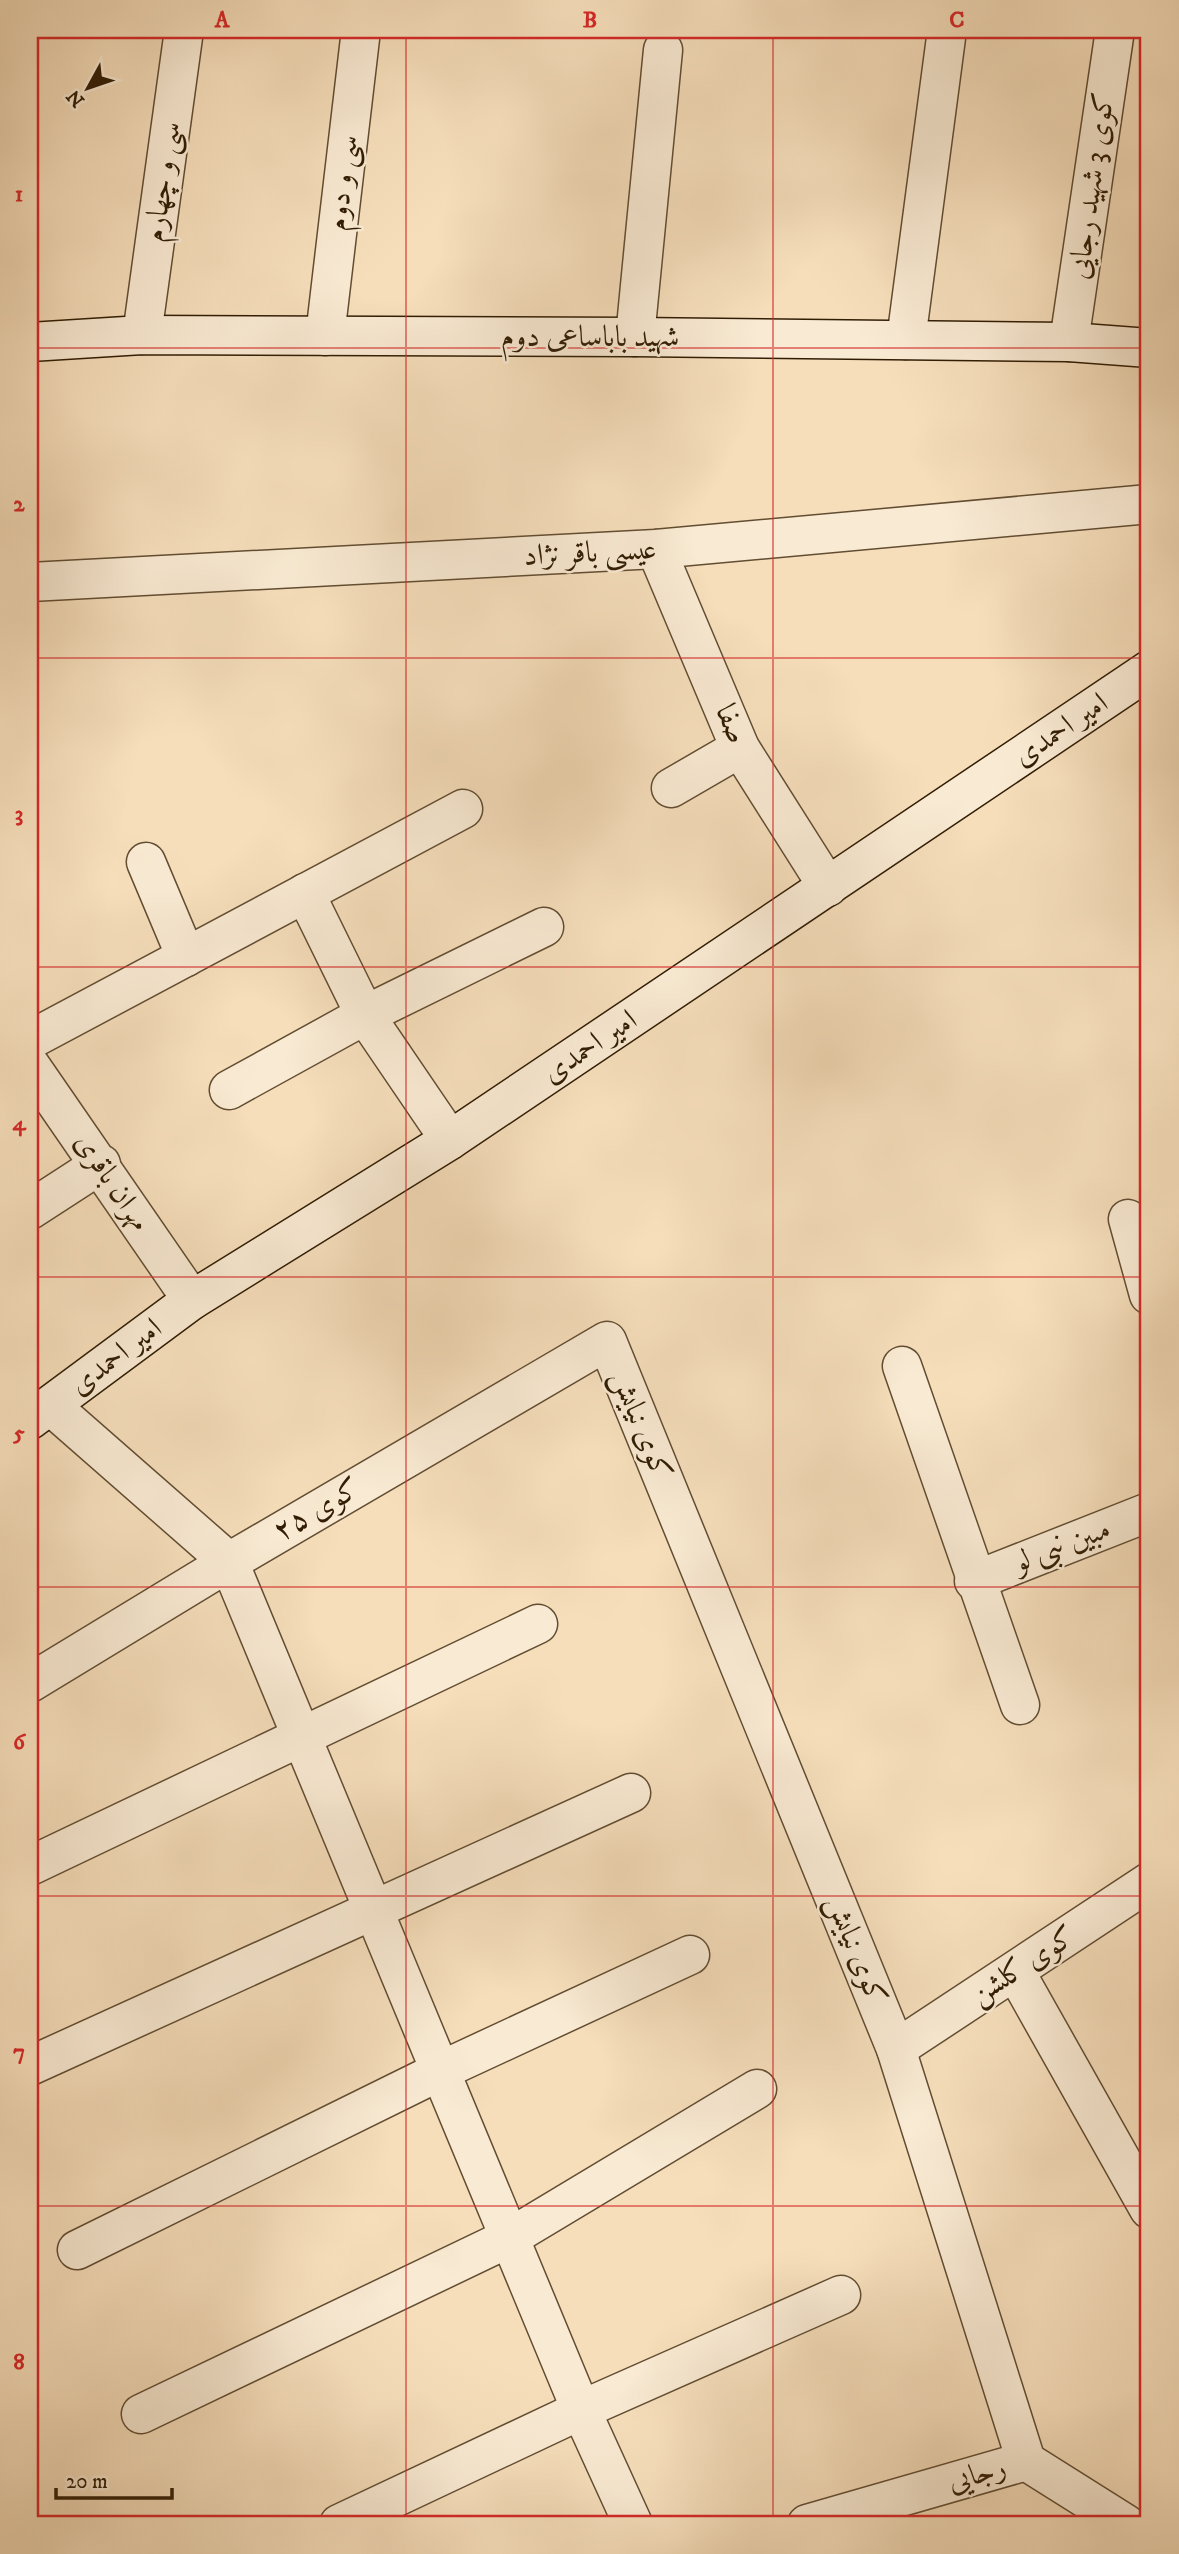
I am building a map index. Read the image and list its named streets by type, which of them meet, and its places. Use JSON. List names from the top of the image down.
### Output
{
  "streets": {
    "street": [
      "سی و چهارم",
      "سی و دوم",
      "کوی 3 شهید رجایی",
      "شهید باباساعی دوم",
      "عیسی باقر نژاد",
      "صفا",
      "امیر احمدی",
      "مهران باقری",
      "کوی نیایش",
      "کوی ۲۵",
      "مبین نبی لو",
      "کوی کلشن",
      "رجایی"
    ]
  },
  "crossings": [
    ["سی و چهارم", "شهید باباساعی دوم"],
    ["سی و دوم", "شهید باباساعی دوم"],
    ["کوی 3 شهید رجایی", "شهید باباساعی دوم"],
    ["عیسی باقر نژاد", "صفا"],
    ["صفا", "امیر احمدی"],
    ["امیر احمدی", "مهران باقری"],
    ["کوی نیایش", "کوی ۲۵"],
    ["کوی نیایش", "کوی کلشن"],
    ["کوی نیایش", "رجایی"]
  ],
  "scale_bar": "20 m",
  "north": "bottom left",
  "grid": {
    "columns": ["A", "B", "C"],
    "rows": [
      "1",
      "2",
      "3",
      "4",
      "5",
      "6",
      "7",
      "8"
    ]
  }
}
